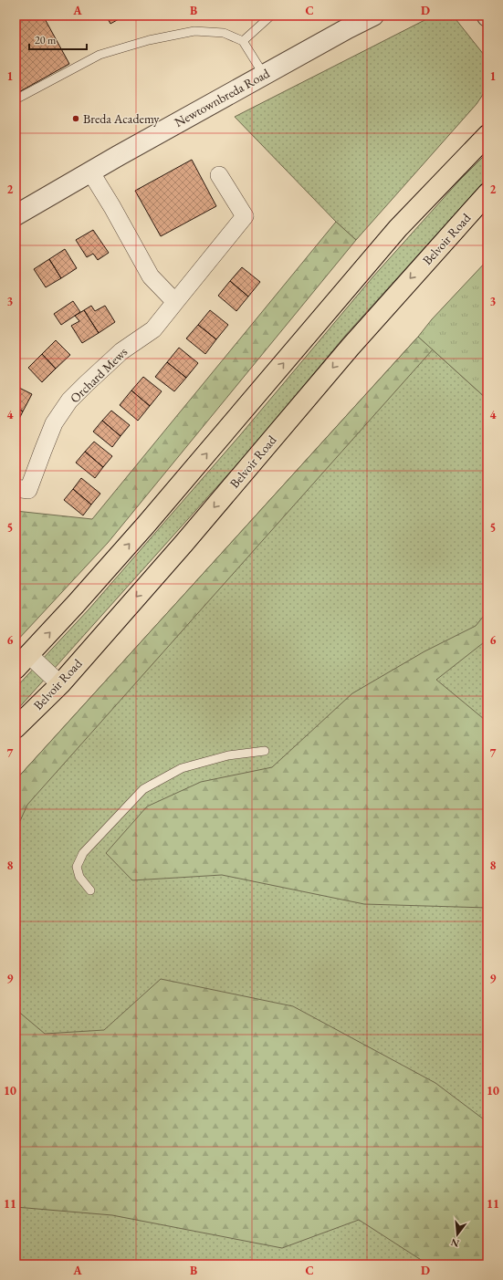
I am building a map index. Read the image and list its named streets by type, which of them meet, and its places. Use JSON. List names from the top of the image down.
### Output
{
  "streets": {
    "highway": ["Belvoir Road"],
    "street": ["Newtownbreda Road", "Orchard Mews"]
  },
  "places": ["Breda Academy"],
  "scale_bar": "20 m",
  "north": "bottom",
  "grid": {
    "columns": [
      "A",
      "B",
      "C",
      "D"
    ],
    "rows": [
      "1",
      "2",
      "3",
      "4",
      "5",
      "6",
      "7",
      "8",
      "9",
      "10",
      "11"
    ]
  }
}
